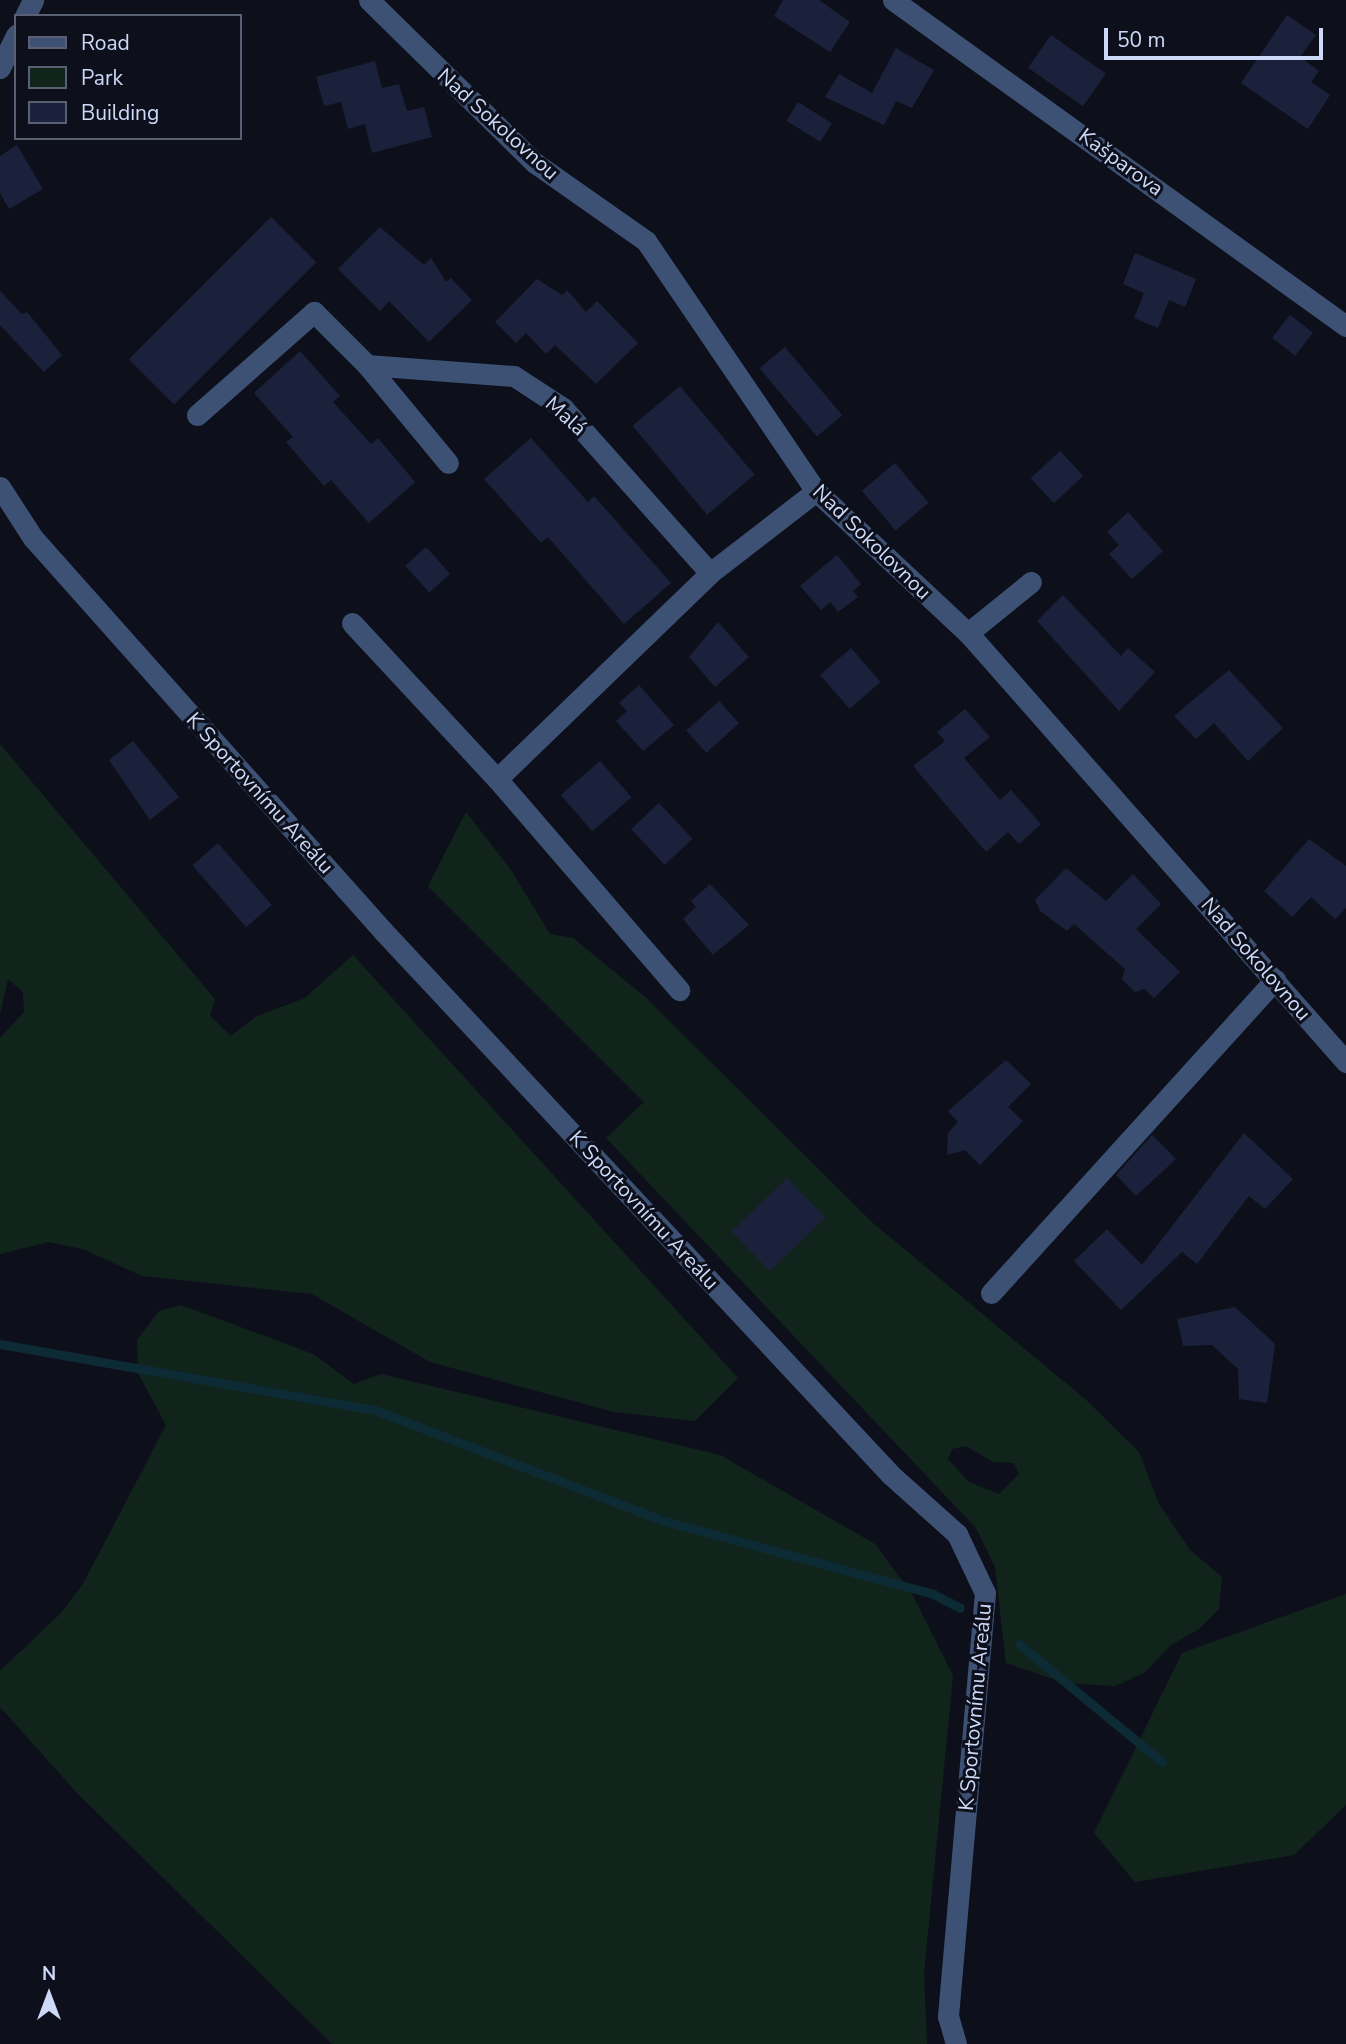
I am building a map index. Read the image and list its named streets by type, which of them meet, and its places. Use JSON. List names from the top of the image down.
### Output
{
  "streets": {
    "street": [
      "Nad Sokolovnou",
      "Kašparova",
      "Malá",
      "K Sportovnímu Areálu"
    ]
  },
  "legend": ["Road", "Park", "Building"],
  "scale_bar": "50 m",
  "north": "top"
}
